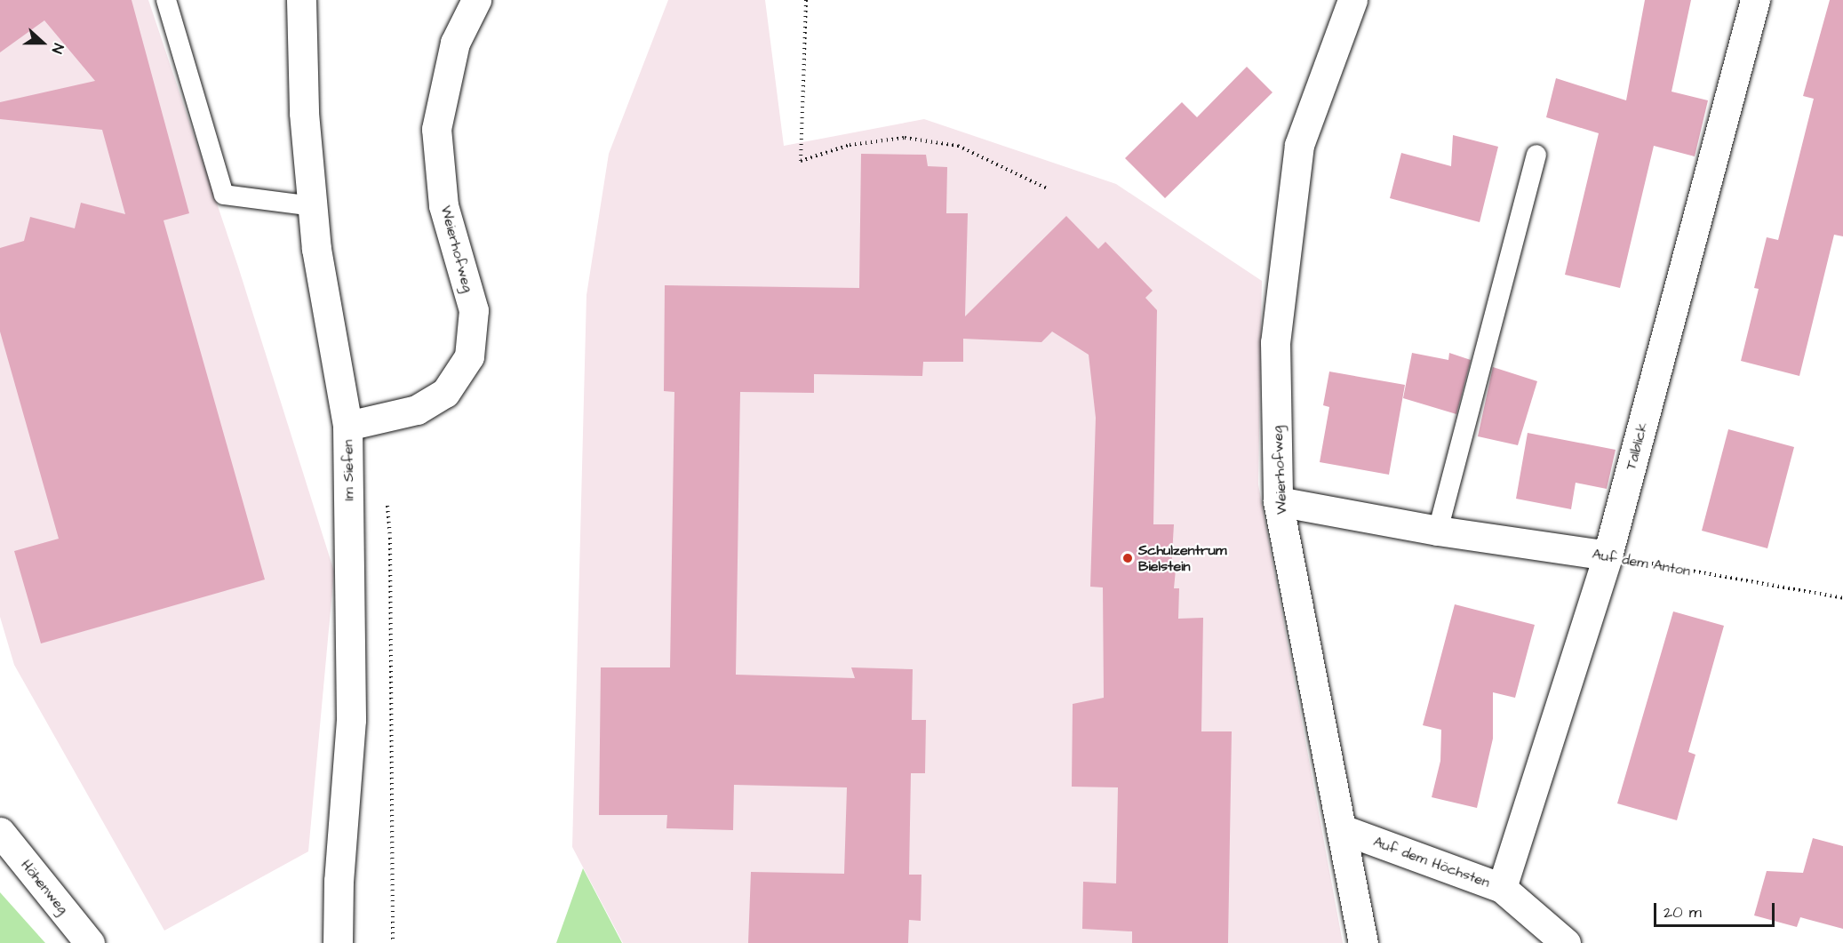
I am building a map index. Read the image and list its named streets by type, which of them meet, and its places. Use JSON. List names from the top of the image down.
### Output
{
  "streets": {
    "street": [
      "Weierhofweg",
      "Talblick",
      "Im Siefen",
      "Auf dem Anton",
      "Auf dem Höchsten",
      "Höhenweg"
    ]
  },
  "crossings": [
    ["Weierhofweg", "Im Siefen"],
    ["Weierhofweg", "Auf dem Anton"],
    ["Weierhofweg", "Auf dem Höchsten"],
    ["Talblick", "Auf dem Anton"],
    ["Talblick", "Auf dem Höchsten"]
  ],
  "places": ["Schulzentrum Bielstein"],
  "scale_bar": "20 m",
  "north": "right"
}
